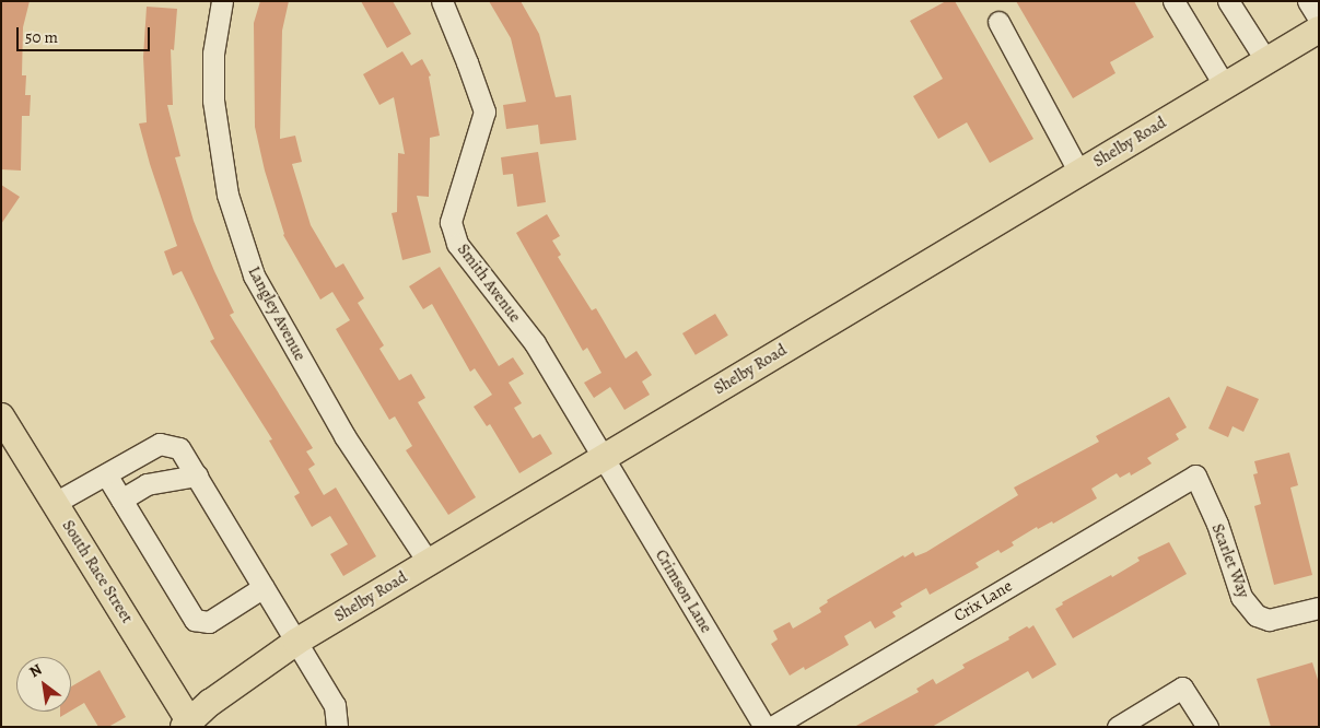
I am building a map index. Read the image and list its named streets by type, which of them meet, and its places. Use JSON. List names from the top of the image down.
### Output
{
  "streets": {
    "main road": ["Shelby Road", "South Race Street"],
    "street": [
      "Smith Avenue",
      "Langley Avenue",
      "Scarlet Way",
      "Crimson Lane",
      "Crix Lane"
    ]
  },
  "crossings": [
    ["Shelby Road", "Smith Avenue"],
    ["Shelby Road", "Langley Avenue"],
    ["Shelby Road", "South Race Street"],
    ["Shelby Road", "Crimson Lane"],
    ["Smith Avenue", "Crimson Lane"],
    ["Scarlet Way", "Crix Lane"]
  ],
  "scale_bar": "50 m",
  "north": "top left"
}
